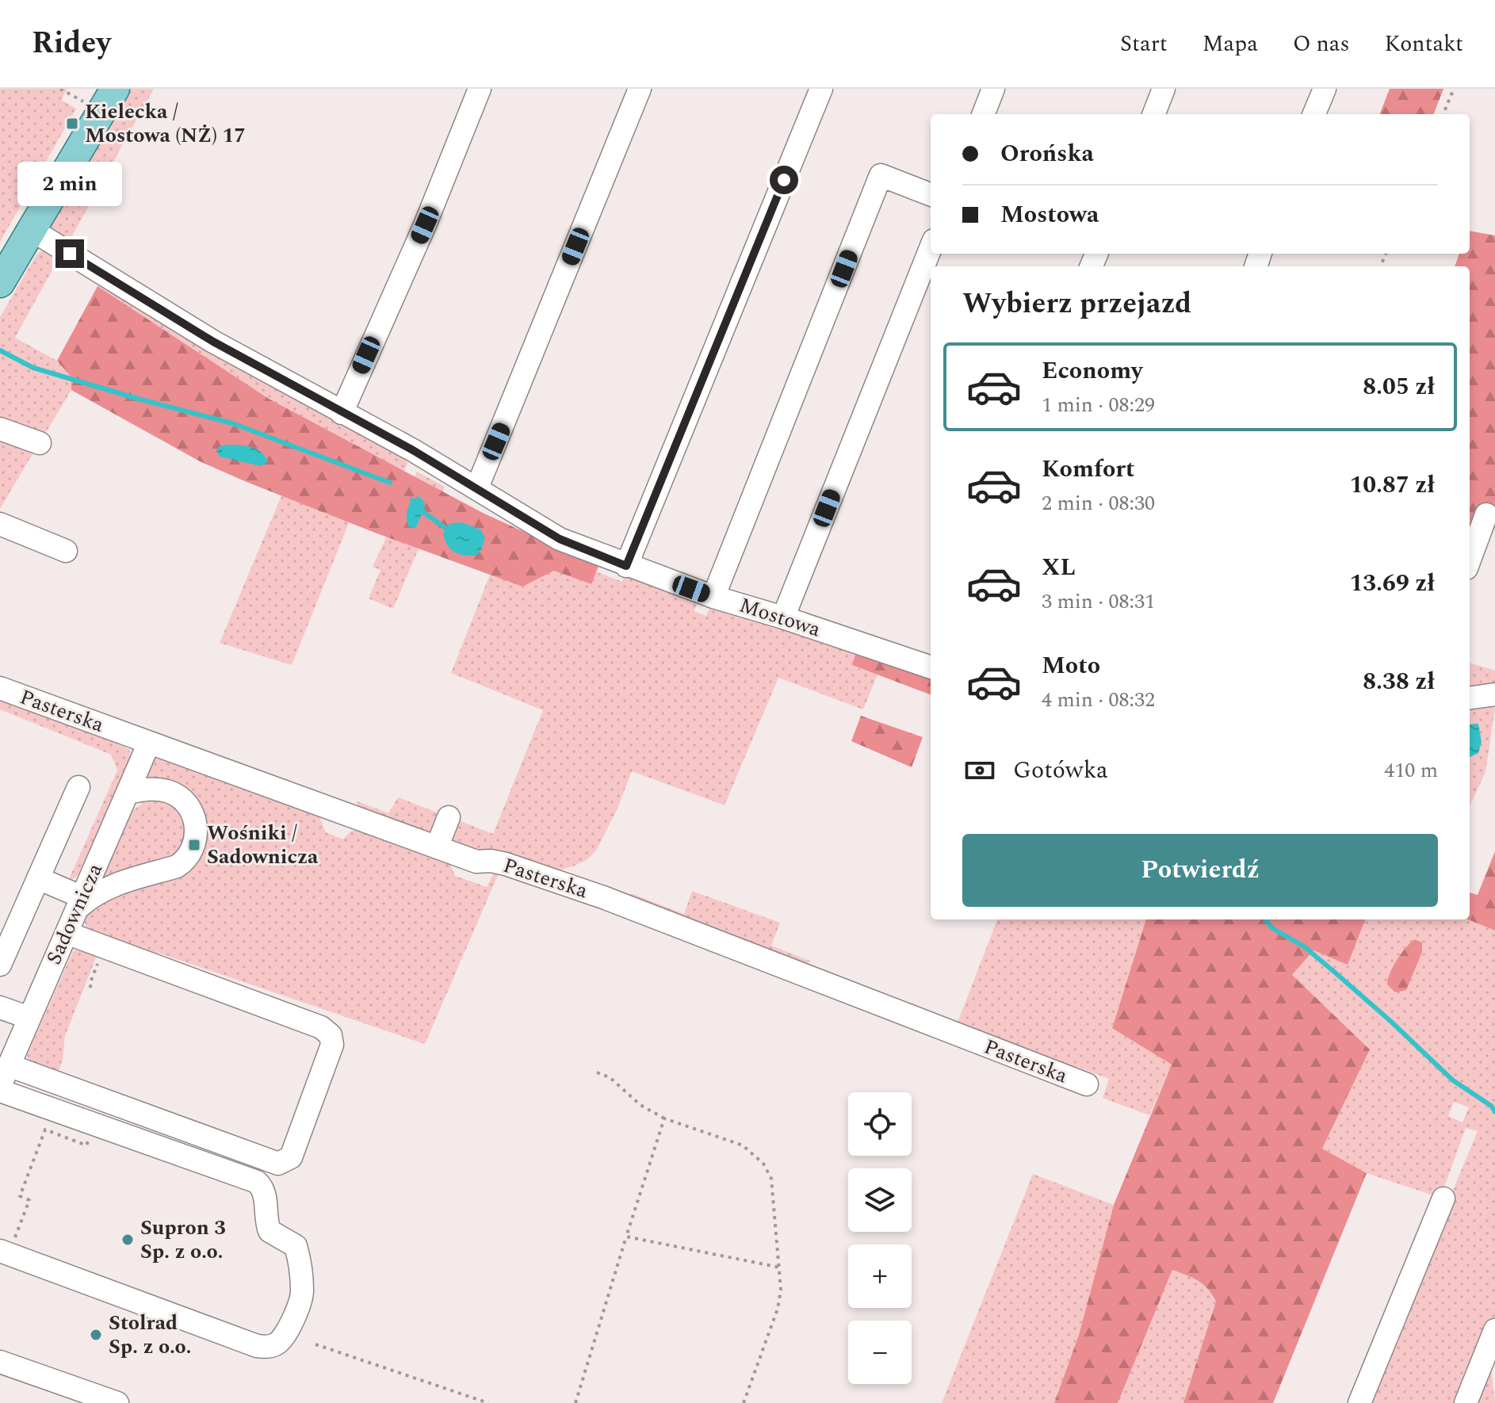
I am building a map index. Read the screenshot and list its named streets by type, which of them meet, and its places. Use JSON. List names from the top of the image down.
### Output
{
  "streets": {
    "street": ["Mostowa", "Pasterska", "Sadownicza"]
  },
  "crossings": [
    ["Pasterska", "Sadownicza"]
  ],
  "places": {
    "transit": ["Kielecka / Mostowa (NŻ) 17", "Wośniki / Sadownicza"],
    "other": ["Supron 3 Sp. z o.o.", "Stolrad Sp. z o.o."]
  },
  "page": {
    "header": "Ridey",
    "nav": [
      "Start",
      "Mapa",
      "O nas",
      "Kontakt"
    ],
    "banner": ["Orońska", "Mostowa"],
    "bubble": "2 min",
    "heading": "Wybierz przejazd",
    "list": [
      {
        "name": "Economy",
        "note": "1 min · 08:29",
        "value": "8.05 zł"
      },
      {
        "name": "Komfort",
        "note": "2 min · 08:30",
        "value": "10.87 zł"
      },
      {
        "name": "XL",
        "note": "3 min · 08:31",
        "value": "13.69 zł"
      },
      {
        "name": "Moto",
        "note": "4 min · 08:32",
        "value": "8.38 zł"
      }
    ],
    "pay": ["Gotówka", "410 m"],
    "buttons": "Potwierdź",
    "map_buttons": ["+", "−"]
  }
}
